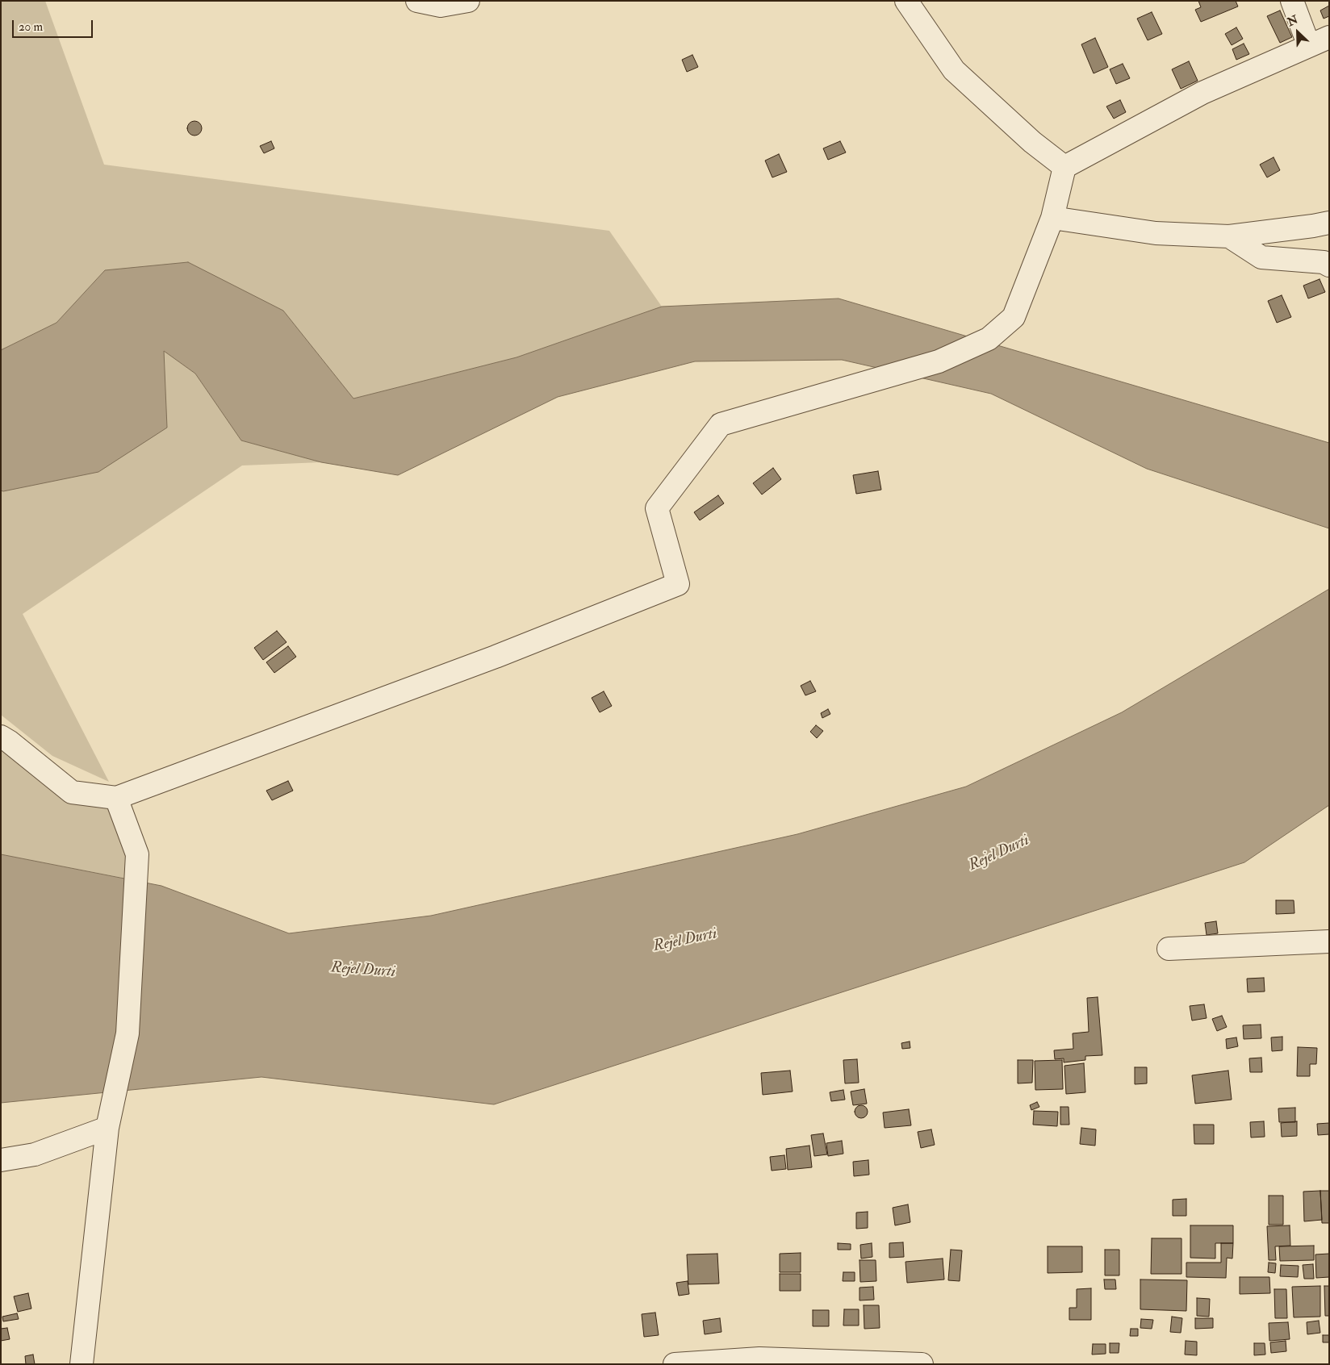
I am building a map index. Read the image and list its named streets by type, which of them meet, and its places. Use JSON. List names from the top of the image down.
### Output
{
  "water": ["Rejel Durti"],
  "scale_bar": "20 m",
  "north": "top left"
}
